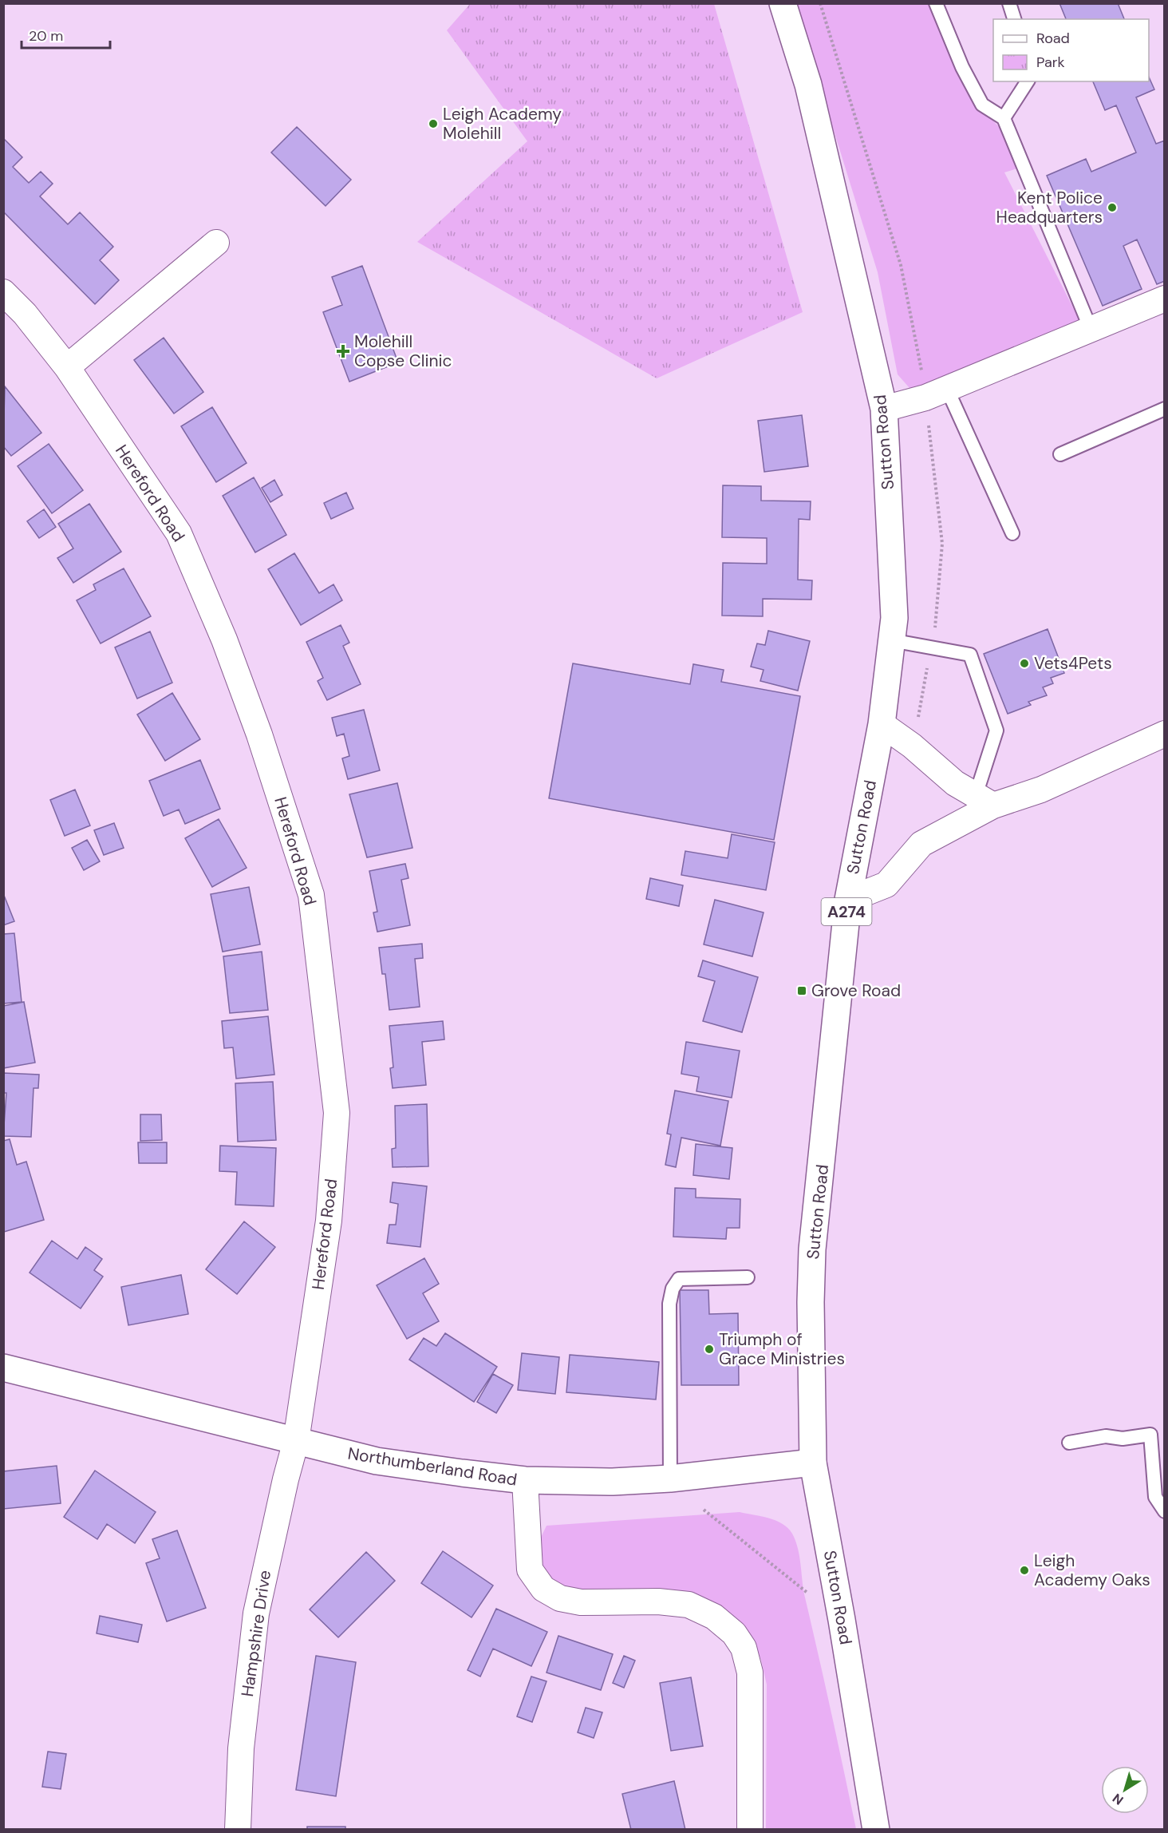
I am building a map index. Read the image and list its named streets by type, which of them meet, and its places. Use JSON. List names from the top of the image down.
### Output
{
  "streets": {
    "main road": ["Sutton Road", "A274", "Northumberland Road"],
    "street": ["Hereford Road", "Hampshire Drive"]
  },
  "crossings": [
    ["Sutton Road", "Northumberland Road"],
    ["Hereford Road", "Northumberland Road"],
    ["Hereford Road", "Hampshire Drive"],
    ["Northumberland Road", "Hampshire Drive"]
  ],
  "places": {
    "other": [
      "Leigh Academy Molehill",
      "Kent Police Headquarters",
      "Vets4Pets",
      "Triumph of Grace Ministries",
      "Leigh Academy Oaks"
    ],
    "health": ["Molehill Copse Clinic"],
    "transit": ["Grove Road"]
  },
  "legend": ["Road", "Park"],
  "scale_bar": "20 m",
  "north": "bottom left"
}
